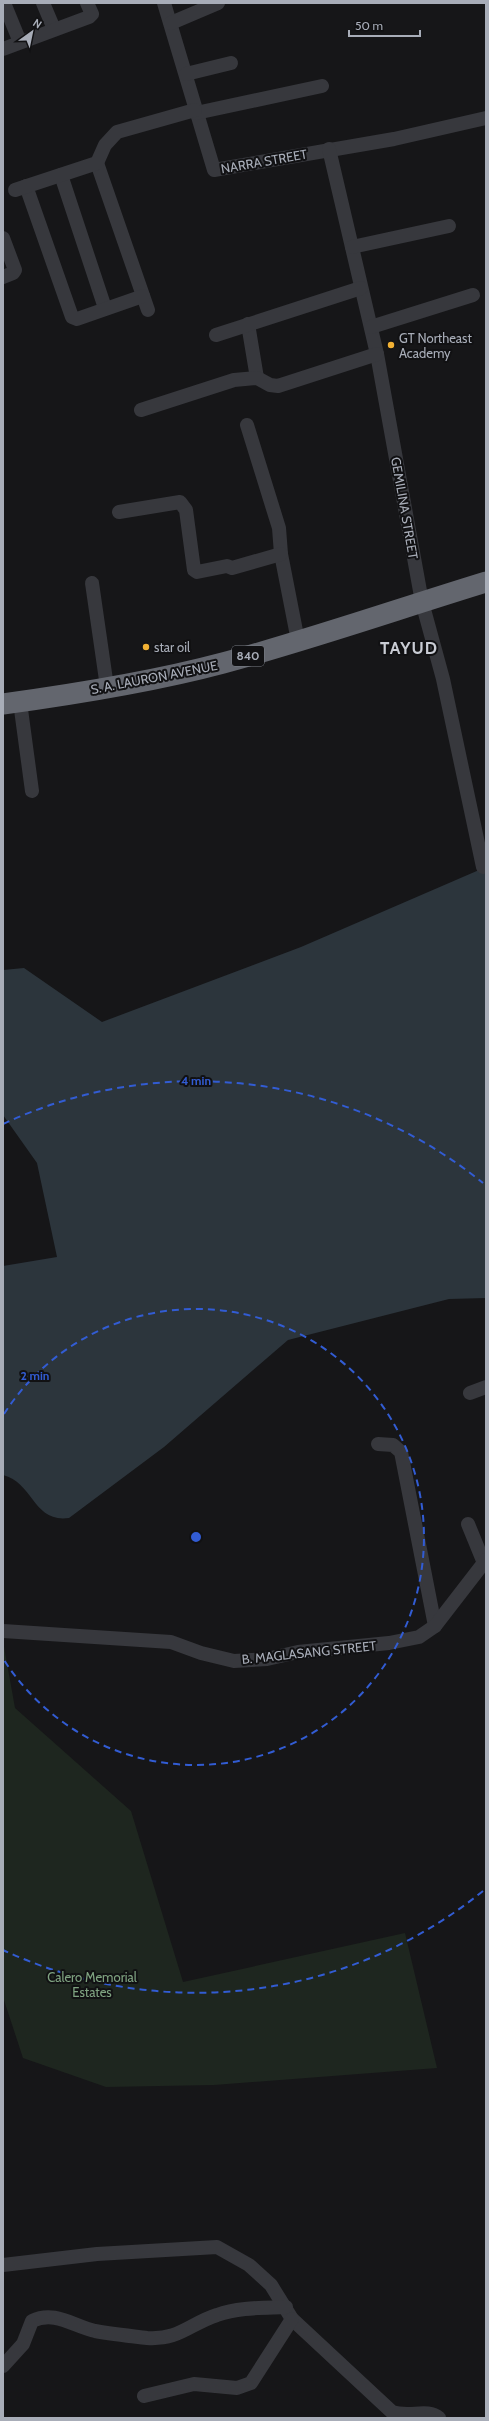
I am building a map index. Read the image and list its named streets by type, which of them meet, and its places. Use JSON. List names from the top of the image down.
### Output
{
  "streets": {
    "highway": ["840", "S. A. LAURON AVENUE"],
    "street": ["NARRA STREET", "GEMILINA STREET", "B. MAGLASANG STREET"]
  },
  "crossings": [
    ["NARRA STREET", "GEMILINA STREET"],
    ["GEMILINA STREET", "S. A. LAURON AVENUE"]
  ],
  "districts": ["TAYUD"],
  "parks": ["Calero Memorial Estates"],
  "places": ["GT Northeast Academy", "star oil"],
  "scale_bar": "50 m",
  "north": "top right",
  "rings": ["4 min", "2 min"]
}
